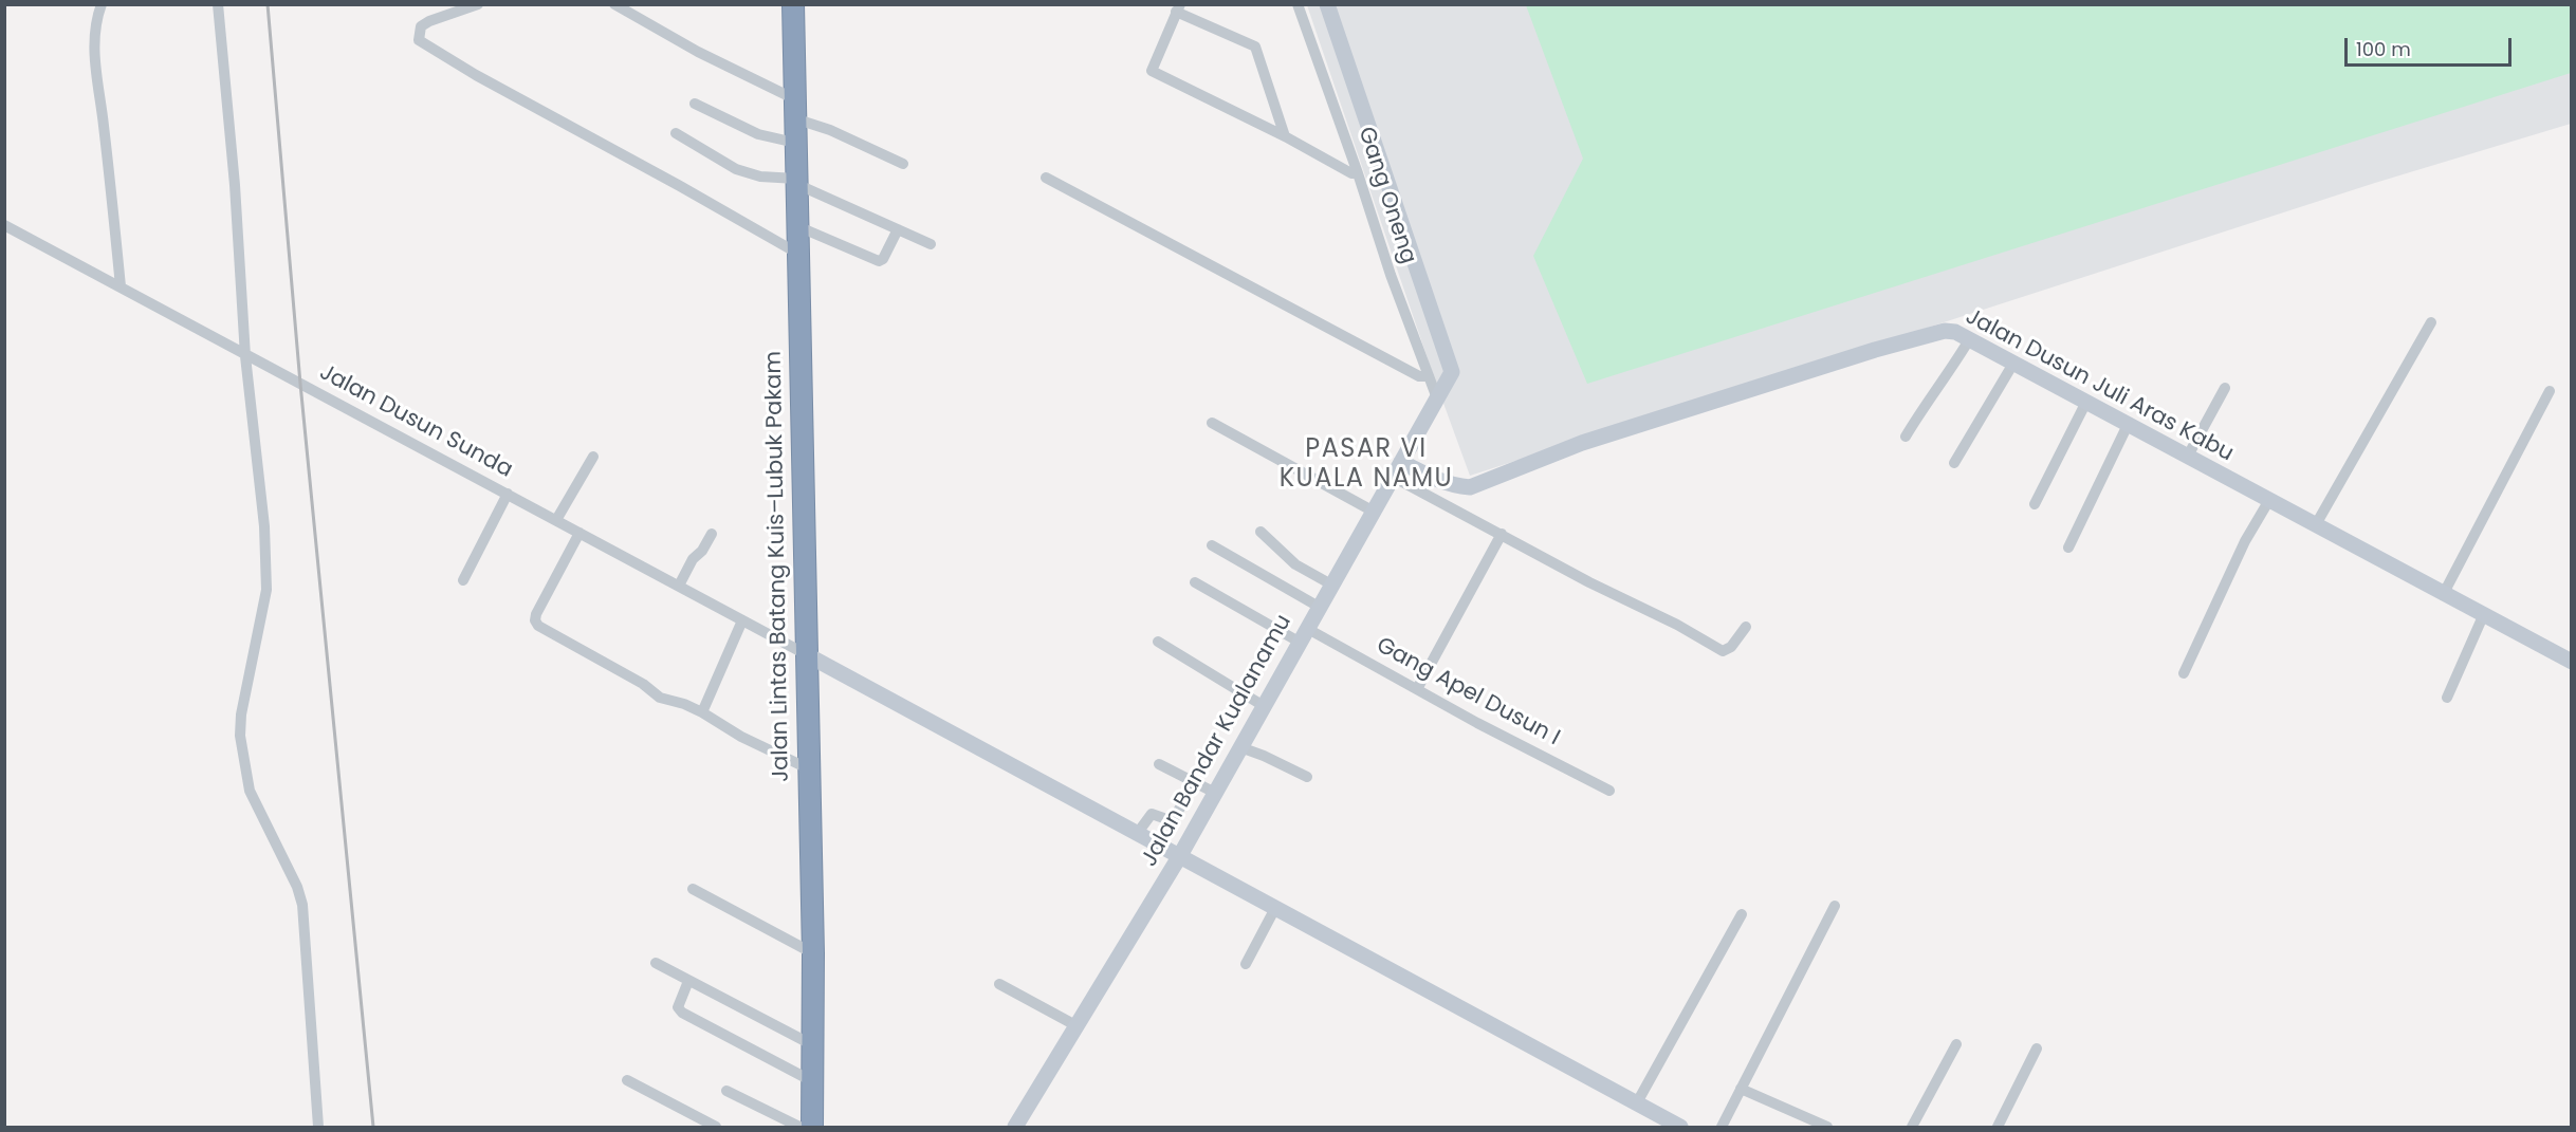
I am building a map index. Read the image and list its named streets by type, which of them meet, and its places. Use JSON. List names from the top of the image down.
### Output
{
  "streets": {
    "highway": ["Jalan Lintas Batang Kuis–Lubuk Pakam"],
    "street": [
      "Gang Oneng",
      "Jalan Dusun Juli Aras Kabu",
      "Jalan Dusun Sunda",
      "Gang Apel Dusun I",
      "Jalan Bandar Kualanamu"
    ]
  },
  "crossings": [
    ["Gang Oneng", "Jalan Bandar Kualanamu"],
    ["Jalan Dusun Juli Aras Kabu", "Jalan Bandar Kualanamu"],
    ["Jalan Dusun Sunda", "Jalan Lintas Batang Kuis–Lubuk Pakam"],
    ["Gang Apel Dusun I", "Jalan Bandar Kualanamu"]
  ],
  "districts": ["PASAR VI KUALA NAMU"],
  "scale_bar": "100 m"
}
